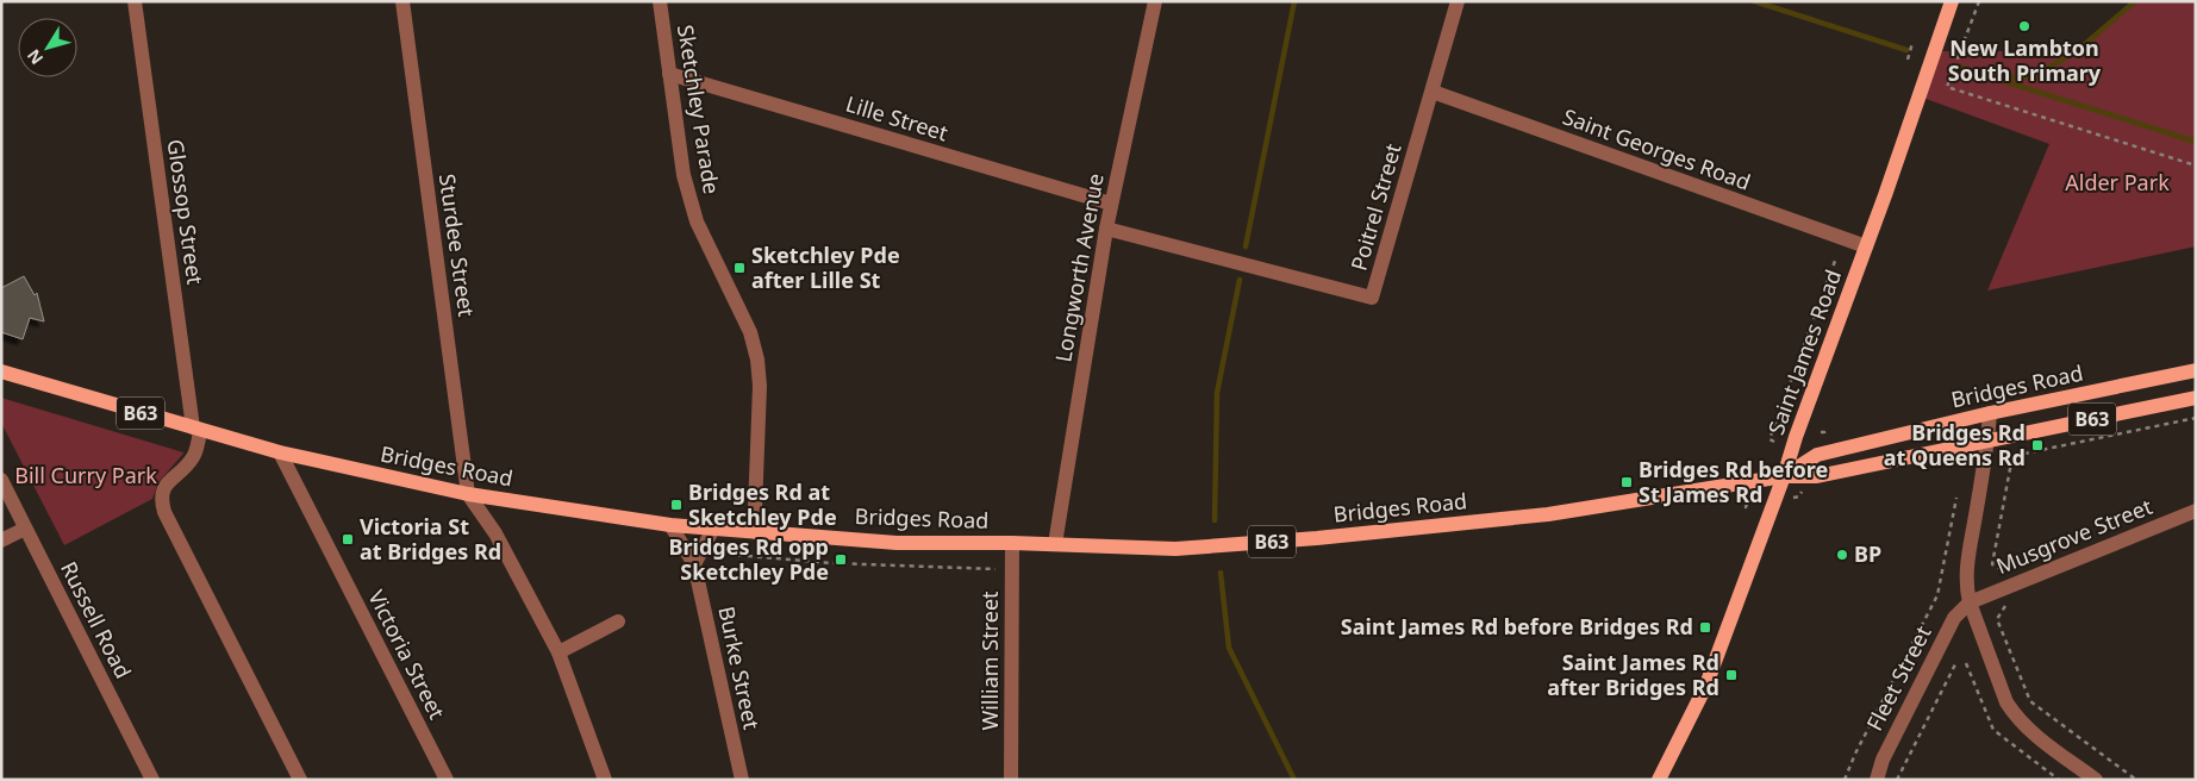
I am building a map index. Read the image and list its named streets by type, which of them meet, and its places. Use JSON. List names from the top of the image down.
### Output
{
  "streets": {
    "main road": ["Saint James Road", "Bridges Road", "B63"],
    "street": [
      "Sketchley Parade",
      "Lille Street",
      "Saint Georges Road",
      "Poitrel Street",
      "Glossop Street",
      "Sturdee Street",
      "Longworth Avenue",
      "Musgrove Street",
      "Russell Road",
      "Victoria Street",
      "William Street",
      "Burke Street",
      "Fleet Street"
    ]
  },
  "crossings": [
    ["Sketchley Parade", "Lille Street"],
    ["Sketchley Parade", "Bridges Road"],
    ["Lille Street", "Longworth Avenue"],
    ["Saint Georges Road", "Poitrel Street"],
    ["Saint Georges Road", "Saint James Road"],
    ["Poitrel Street", "Longworth Avenue"],
    ["Glossop Street", "Bridges Road"],
    ["Sturdee Street", "Bridges Road"],
    ["Longworth Avenue", "Bridges Road"],
    ["Saint James Road", "Bridges Road"],
    ["Bridges Road", "Victoria Street"],
    ["Bridges Road", "William Street"],
    ["Bridges Road", "Burke Street"],
    ["Musgrove Street", "Fleet Street"]
  ],
  "parks": ["Alder Park", "Bill Curry Park"],
  "places": {
    "other": ["New Lambton South Primary", "BP"],
    "transit": [
      "Sketchley Pde after Lille St",
      "Bridges Rd at Queens Rd",
      "Bridges Rd before St James Rd",
      "Bridges Rd at Sketchley Pde",
      "Victoria St at Bridges Rd",
      "Bridges Rd opp Sketchley Pde",
      "Saint James Rd before Bridges Rd",
      "Saint James Rd after Bridges Rd"
    ]
  },
  "north": "bottom left"
}
